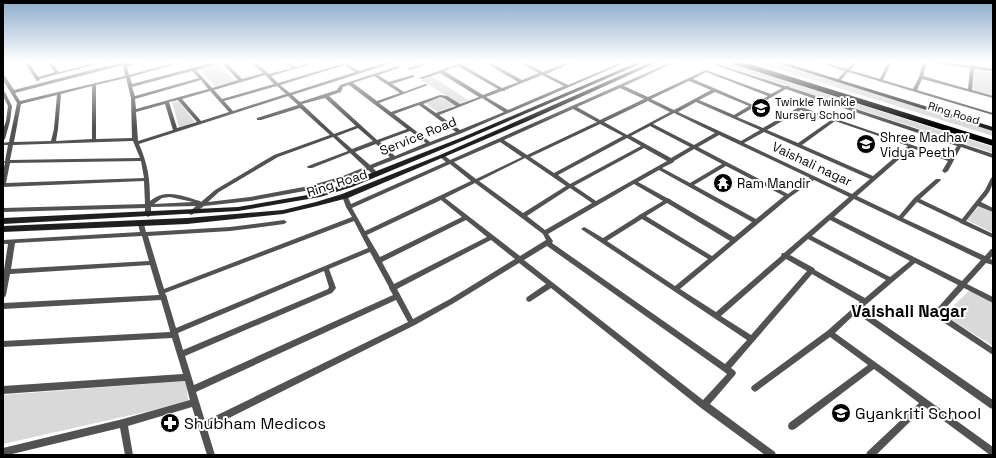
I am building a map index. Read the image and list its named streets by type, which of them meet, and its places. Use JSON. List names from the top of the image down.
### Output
{
  "streets": {
    "highway": ["Ring Road"],
    "street": ["Service Road", "Vaishali nagar"]
  },
  "districts": ["Vaishali Nagar"],
  "places": {
    "school or university": ["Twinkle Twinkle Nursery School", "Shree Madhav Vidya Peeth", "Gyankriti School"],
    "temple": ["Ram Mandir"],
    "pharmacy": ["Shubham Medicos"]
  }
}
